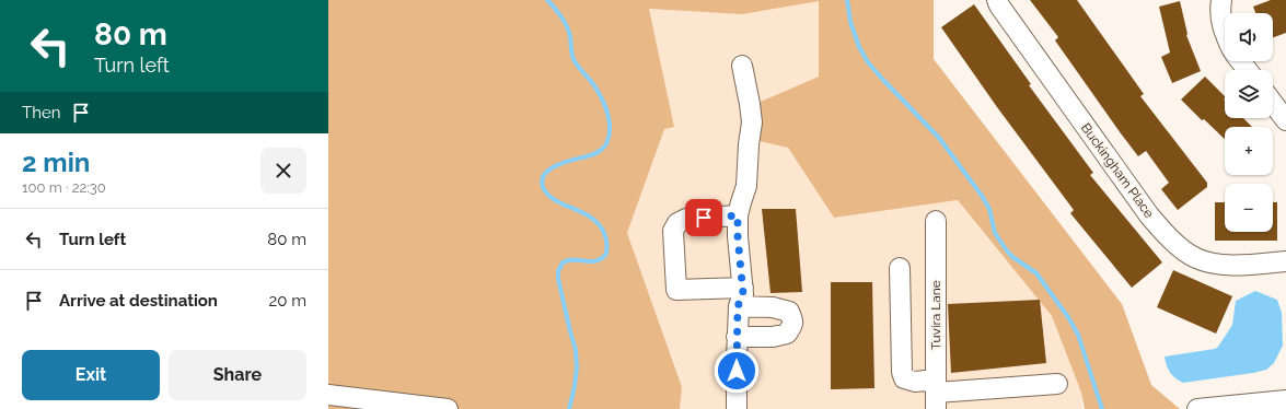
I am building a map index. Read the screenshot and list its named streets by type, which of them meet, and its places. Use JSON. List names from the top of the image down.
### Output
{
  "streets": {
    "street": ["Buckingham Place", "Tuvira Lane"]
  },
  "page": {
    "turn": ["80 m", "Turn left"],
    "map_buttons": ["+", "−"],
    "then": "Then",
    "heading": ["2 min", "100 m · 22:30"],
    "list": [
      {
        "name": "Turn left",
        "value": "80 m"
      },
      {
        "name": "Arrive at destination",
        "value": "20 m"
      }
    ],
    "buttons": ["Exit", "Share"]
  }
}
